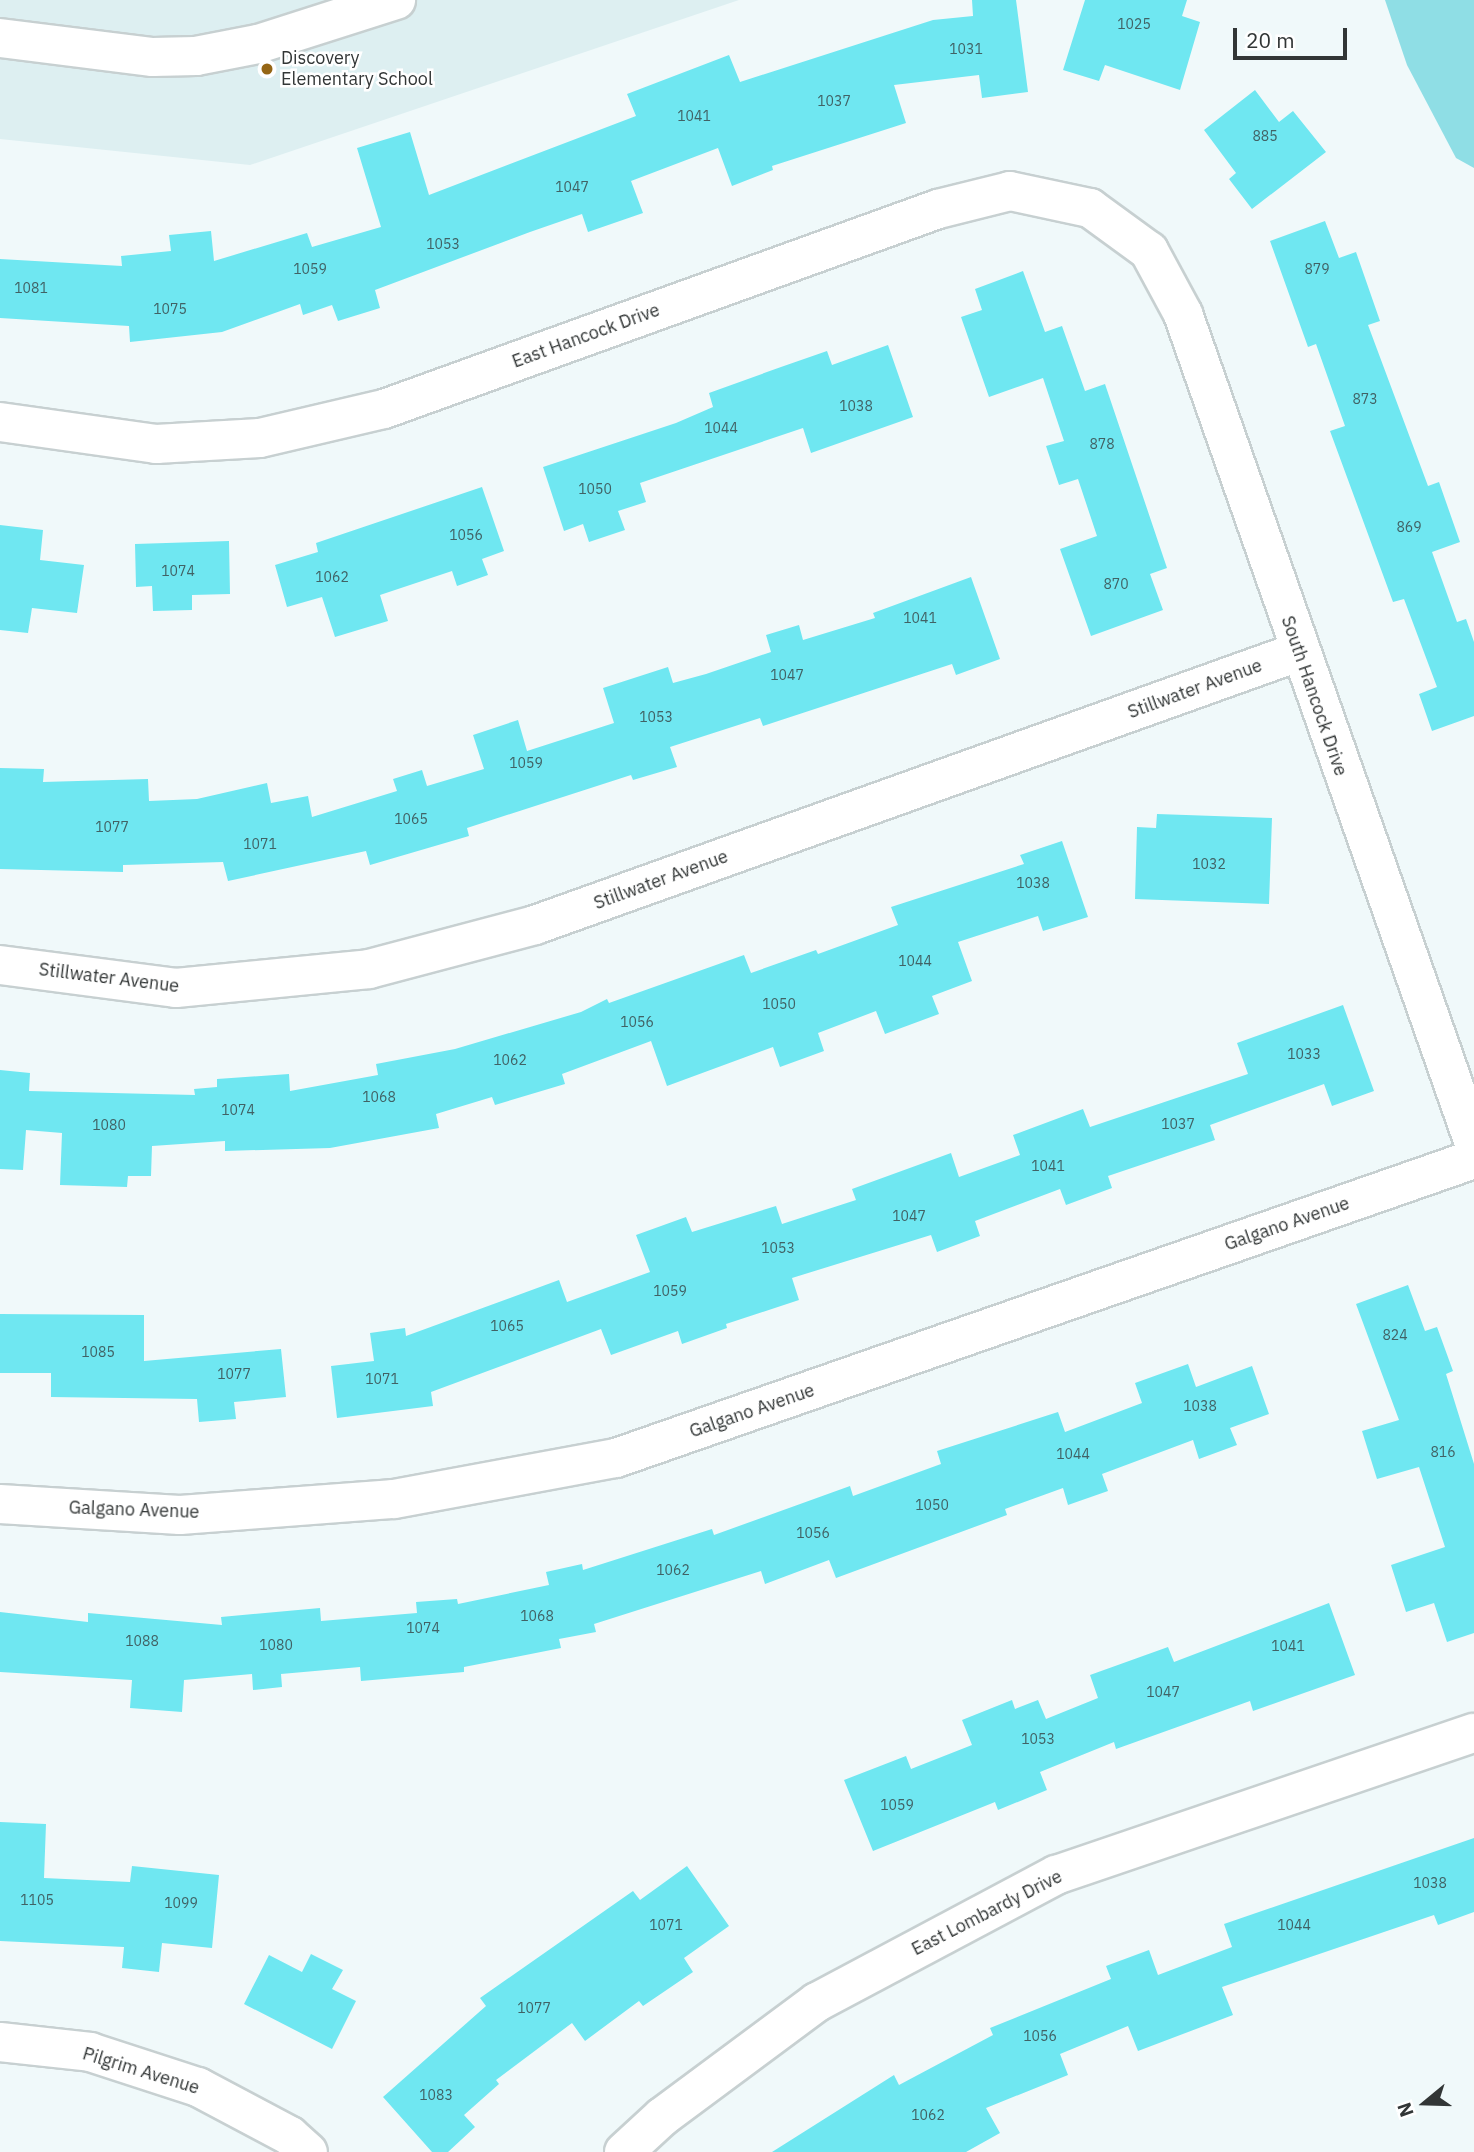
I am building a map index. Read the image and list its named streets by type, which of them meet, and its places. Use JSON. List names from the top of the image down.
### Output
{
  "streets": {
    "street": [
      "East Hancock Drive",
      "Stillwater Avenue",
      "South Hancock Drive",
      "Galgano Avenue",
      "East Lombardy Drive",
      "Pilgrim Avenue"
    ]
  },
  "crossings": [
    ["East Hancock Drive", "South Hancock Drive"],
    ["Stillwater Avenue", "South Hancock Drive"]
  ],
  "places": ["Discovery Elementary School"],
  "house_numbers": [
    "1025",
    "1031",
    "1037",
    "1041",
    "885",
    "1047",
    "1053",
    "1059",
    "879",
    "1081",
    "1075",
    "873",
    "1038",
    "1044",
    "878",
    "1050",
    "869",
    "1056",
    "1074",
    "1062",
    "870",
    "1041",
    "1047",
    "1053",
    "1059",
    "1065",
    "1077",
    "1071",
    "1032",
    "1038",
    "1044",
    "1050",
    "1056",
    "1033",
    "1062",
    "1068",
    "1074",
    "1037",
    "1080",
    "1041",
    "1047",
    "1053",
    "1059",
    "1065",
    "824",
    "1085",
    "1077",
    "1071",
    "1038",
    "816",
    "1044",
    "1050",
    "1056",
    "1062",
    "1068",
    "1074",
    "1088",
    "1080",
    "1041",
    "1047",
    "1053",
    "1059",
    "1038",
    "1105",
    "1099",
    "1071",
    "1044",
    "1077",
    "1056",
    "1083",
    "1062"
  ],
  "scale_bar": "20 m",
  "north": "left"
}
